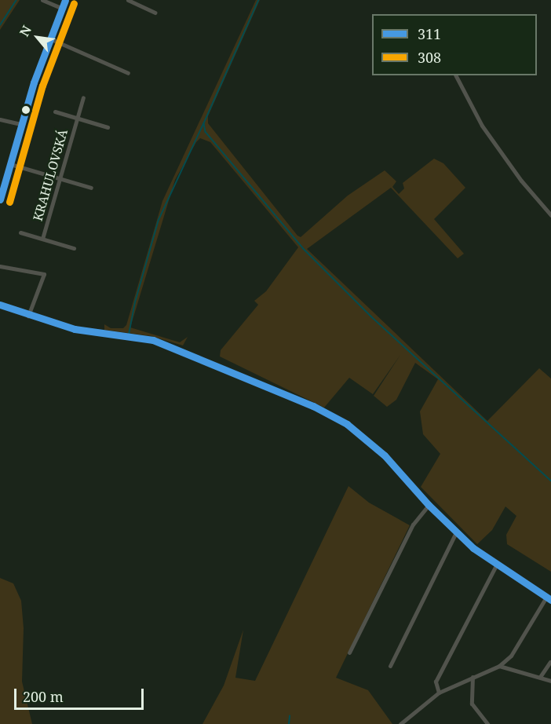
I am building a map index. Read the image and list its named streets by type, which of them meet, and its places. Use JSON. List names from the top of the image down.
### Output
{
  "streets": {
    "street": ["KRAHULOVSKÁ"]
  },
  "lines": ["transit line 311", "transit line 308"],
  "legend": ["311", "308"],
  "scale_bar": "200 m",
  "north": "top left"
}
